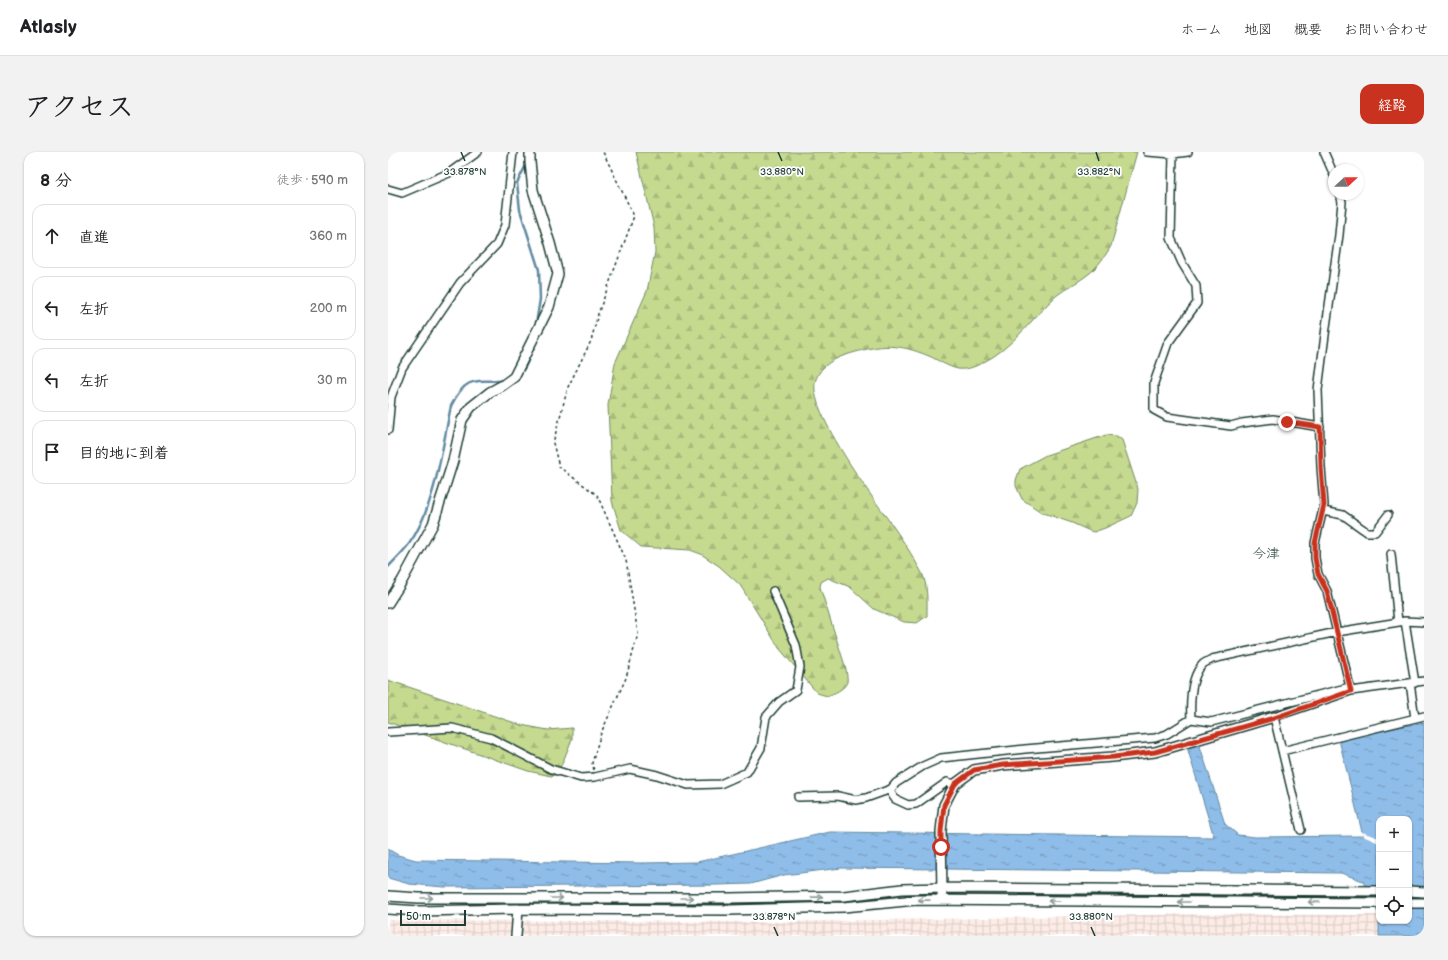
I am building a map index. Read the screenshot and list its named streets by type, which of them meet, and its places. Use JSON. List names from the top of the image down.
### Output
{
  "districts": ["今津"],
  "scale_bar": "50 m",
  "north": "right",
  "page": {
    "header": "Atlasly",
    "nav": [
      "ホーム",
      "地図",
      "概要",
      "お問い合わせ"
    ],
    "title": "アクセス",
    "buttons": "経路",
    "heading": ["8 分", "徒歩 · 590 m"],
    "list": [
      ["直進", "360 m"],
      ["左折", "200 m"],
      ["左折", "30 m"],
      "目的地に到着"
    ],
    "map_buttons": ["+", "−"],
    "scale": "50 m"
  },
  "coordinates": ["33.878°N", "33.880°N", "33.882°N"]
}
